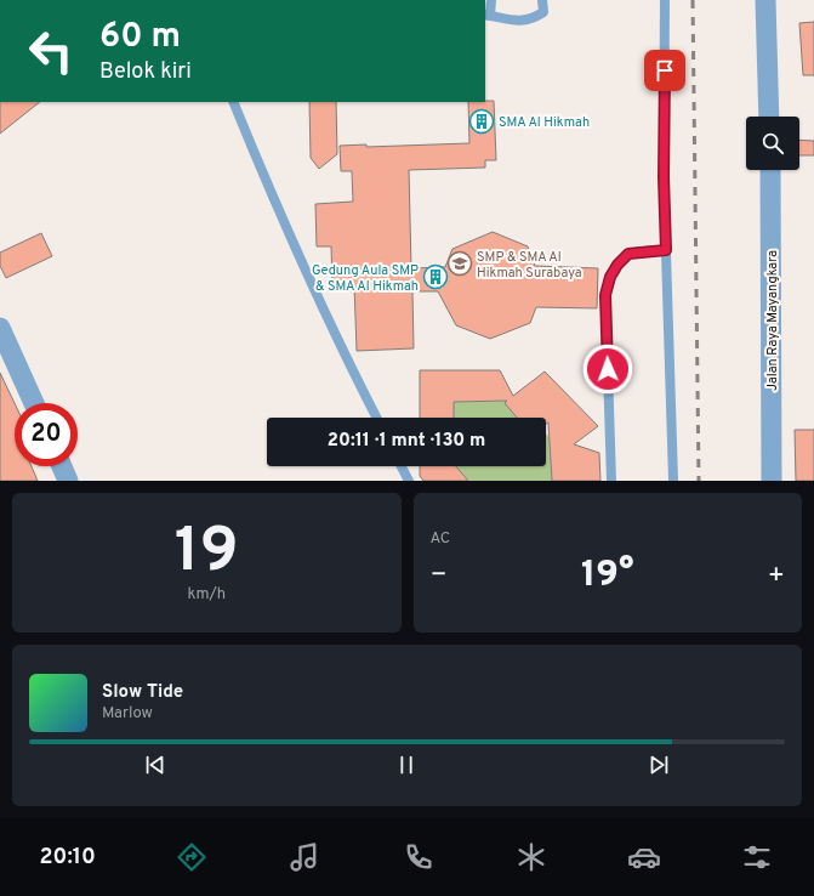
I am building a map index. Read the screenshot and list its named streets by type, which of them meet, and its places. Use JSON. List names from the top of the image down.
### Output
{
  "streets": {
    "street": ["Jalan Raya Mayangkara"]
  },
  "places": {
    "building": ["SMA Al Hikmah", "Gedung Aula SMP & SMA Al Hikmah"],
    "school or university": ["SMP & SMA Al Hikmah Surabaya"]
  },
  "page": {
    "turn": ["60 m", "Belok kiri"],
    "limit": "20",
    "trip": "20:11 · 1 mnt · 130 m",
    "tile": [
      ["19", "km/h"],
      "AC"
    ],
    "heat": ["−", "19°", "+"],
    "song": ["Slow Tide", "Marlow"],
    "tabs": "20:10"
  }
}
